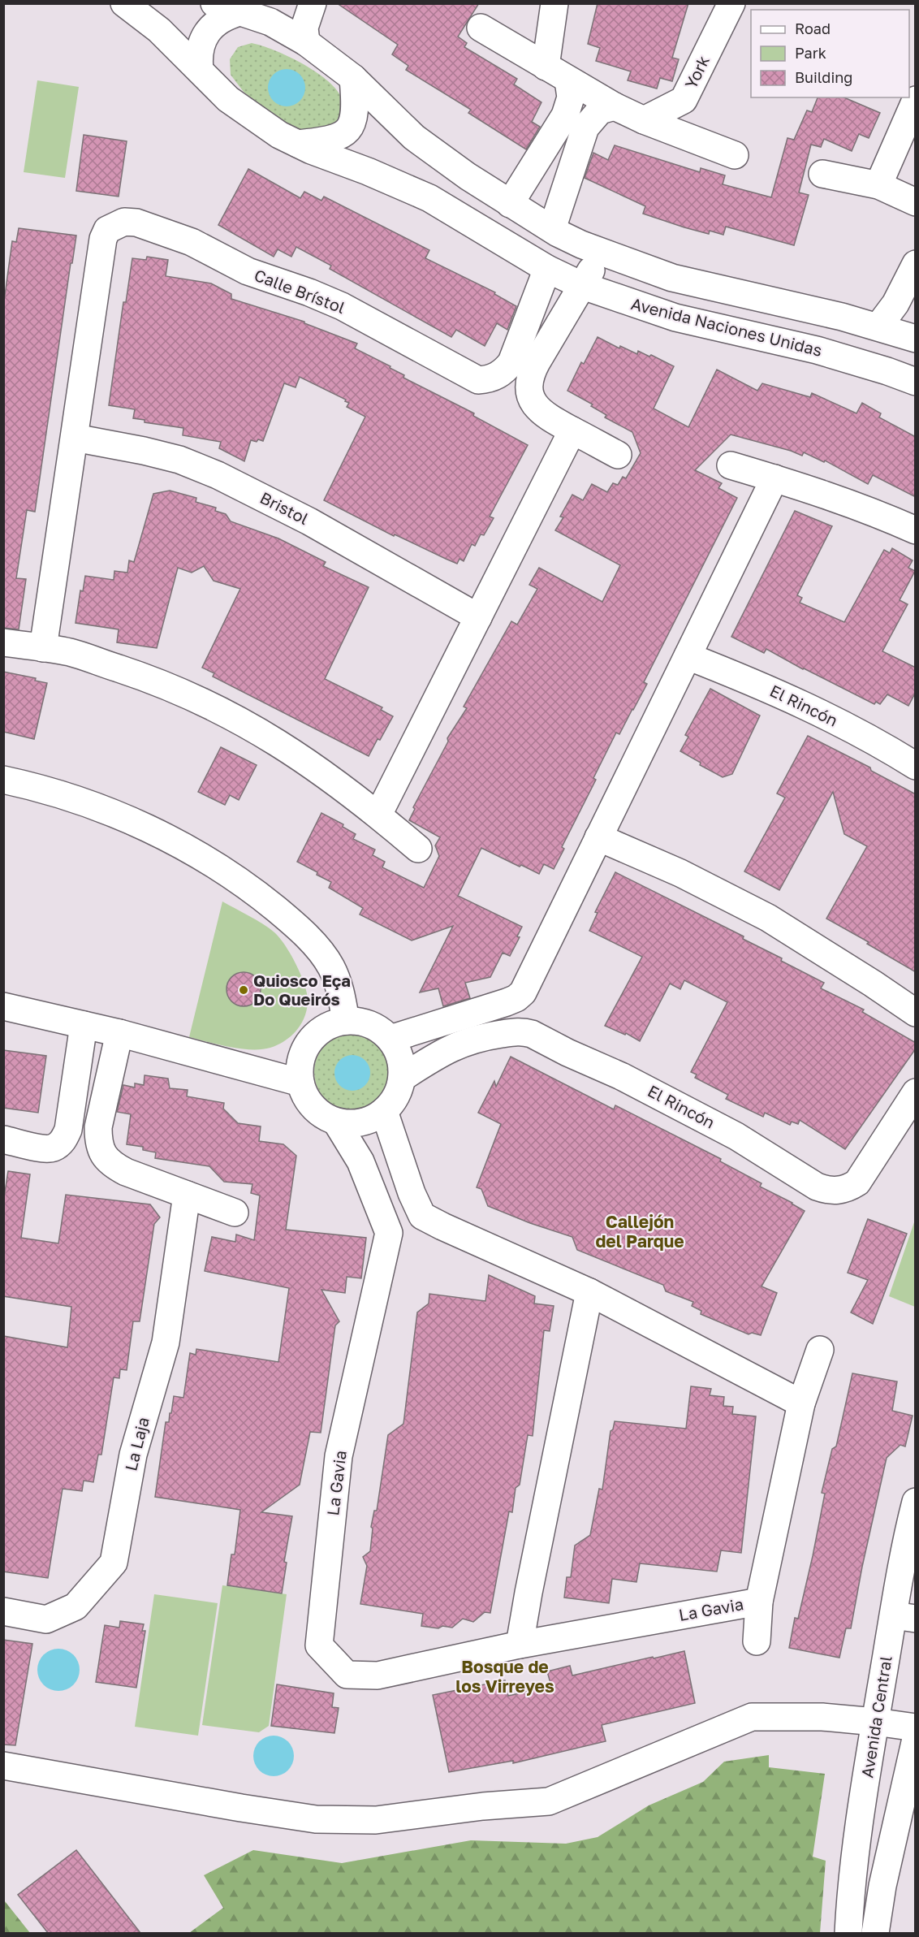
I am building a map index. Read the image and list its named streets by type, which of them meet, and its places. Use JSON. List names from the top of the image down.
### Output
{
  "streets": {
    "street": [
      "York",
      "Calle Brístol",
      "Avenida Naciones Unidas",
      "Bristol",
      "El Rincón",
      "La Laja",
      "La Gavia",
      "Avenida Central"
    ]
  },
  "crossings": [
    ["Calle Brístol", "Avenida Naciones Unidas"],
    ["Calle Brístol", "Bristol"],
    ["El Rincón", "La Gavia"]
  ],
  "districts": ["Callejón del Parque", "Bosque de los Virreyes"],
  "places": ["Quiosco Eça Do Queirós"],
  "legend": ["Road", "Park", "Building"]
}
